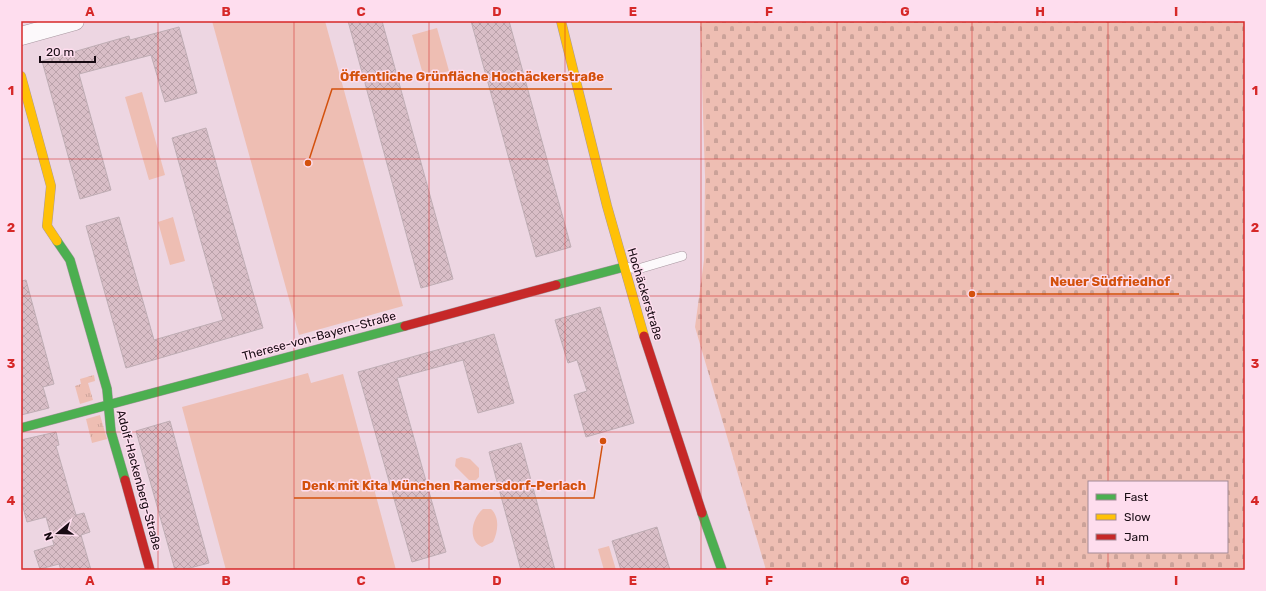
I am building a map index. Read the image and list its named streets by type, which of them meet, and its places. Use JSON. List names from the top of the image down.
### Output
{
  "streets": {
    "street": ["Hochäckerstraße", "Therese-von-Bayern-Straße", "Adolf-Hackenberg-Straße"]
  },
  "crossings": [
    ["Hochäckerstraße", "Therese-von-Bayern-Straße"],
    ["Therese-von-Bayern-Straße", "Adolf-Hackenberg-Straße"]
  ],
  "places": ["Öffentliche Grünfläche Hochäckerstraße", "Neuer Südfriedhof", "Denk mit Kita München Ramersdorf-Perlach"],
  "legend": ["Fast", "Slow", "Jam"],
  "scale_bar": "20 m",
  "north": "left",
  "grid": {
    "columns": [
      "A",
      "B",
      "C",
      "D",
      "E",
      "F",
      "G",
      "H",
      "I"
    ],
    "rows": [
      "1",
      "2",
      "3",
      "4"
    ]
  }
}
